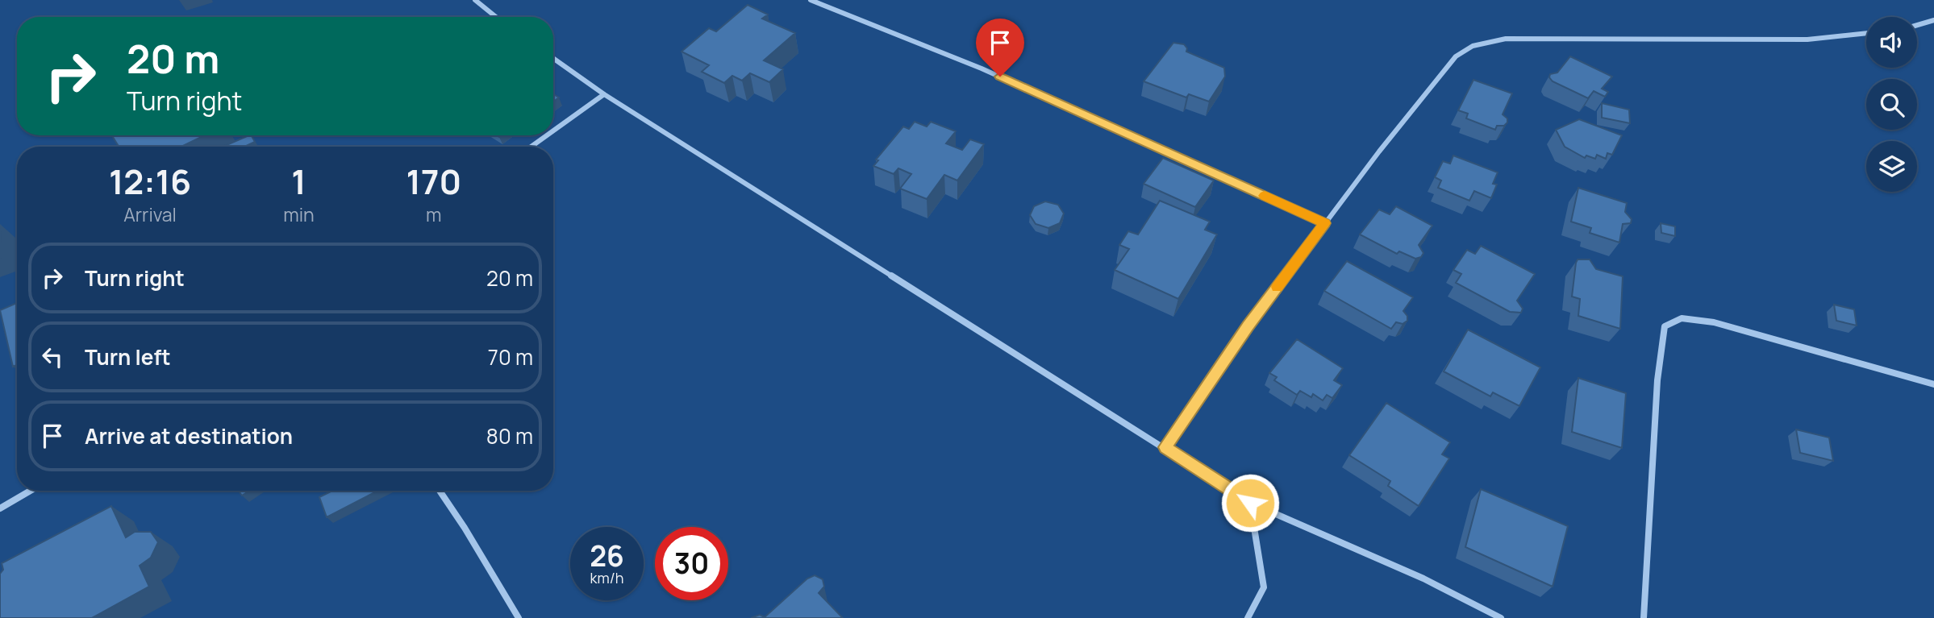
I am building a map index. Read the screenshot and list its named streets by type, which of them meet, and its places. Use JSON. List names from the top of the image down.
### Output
{
  "page": {
    "turn": ["20 m", "Turn right"],
    "eta": [
      "12:16",
      "Arrival",
      "1",
      "min",
      "170",
      "m"
    ],
    "list": [
      {
        "name": "Turn right",
        "value": "20 m"
      },
      {
        "name": "Turn left",
        "value": "70 m"
      },
      {
        "name": "Arrive at destination",
        "value": "80 m"
      }
    ],
    "speed": "26 km/h",
    "limit": "30"
  }
}
